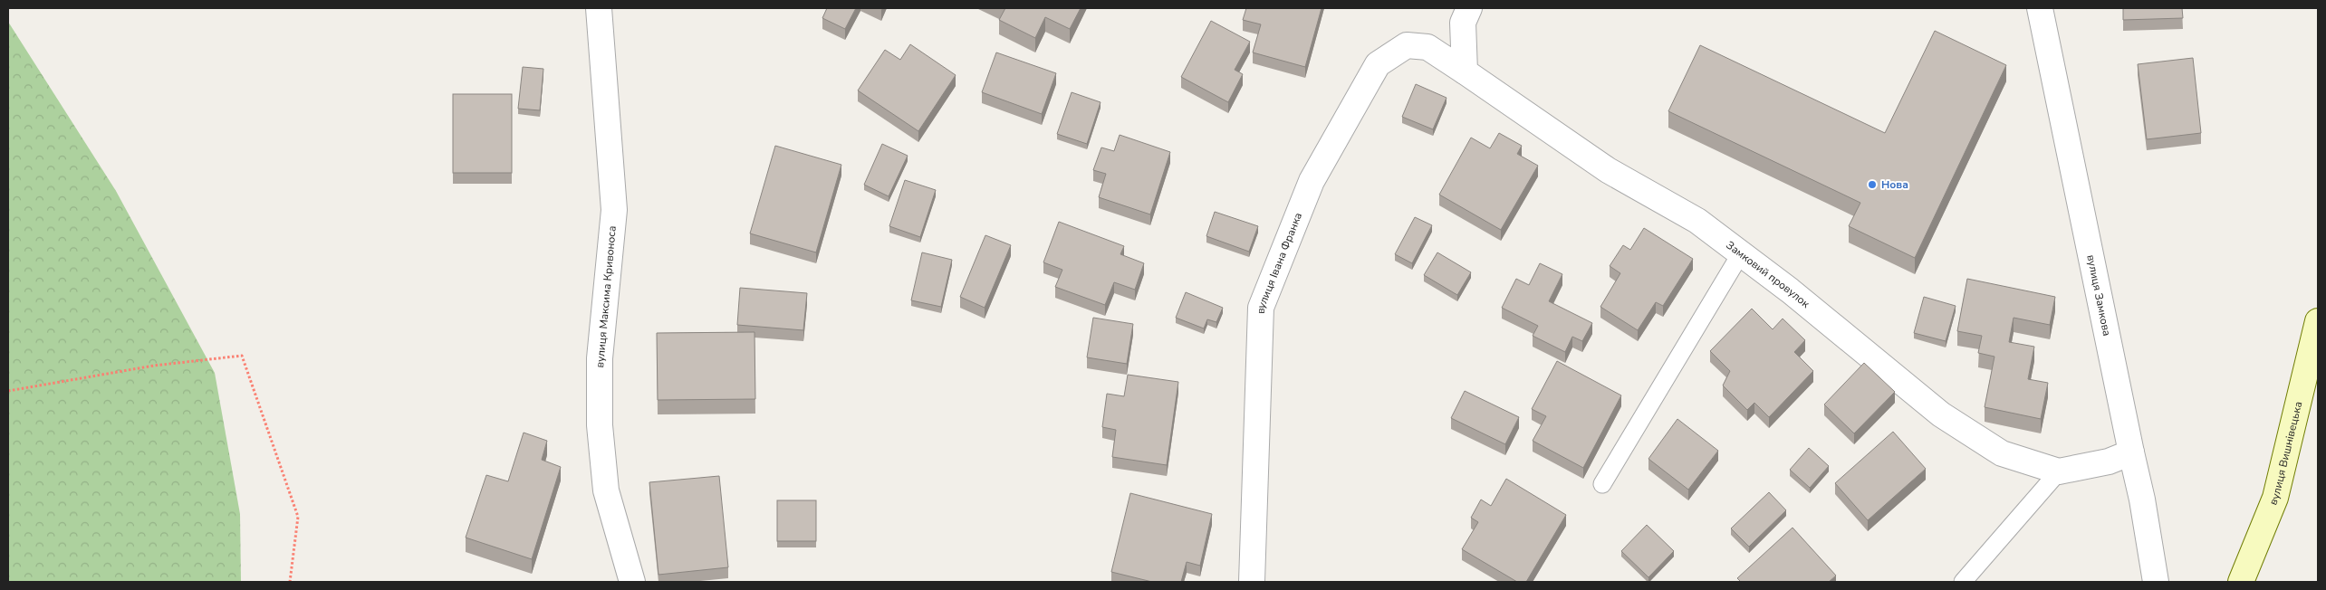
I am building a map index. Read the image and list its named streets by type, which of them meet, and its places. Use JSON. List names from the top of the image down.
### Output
{
  "streets": {
    "main road": ["вулиця Вишнівецька"],
    "street": [
      "вулиця Івана Франка",
      "Замковий провулок",
      "вулиця Замкова",
      "вулиця Максима Кривоноса"
    ]
  },
  "crossings": [
    ["вулиця Івана Франка", "Замковий провулок"],
    ["Замковий провулок", "вулиця Замкова"]
  ],
  "places": ["Нова"]
}
